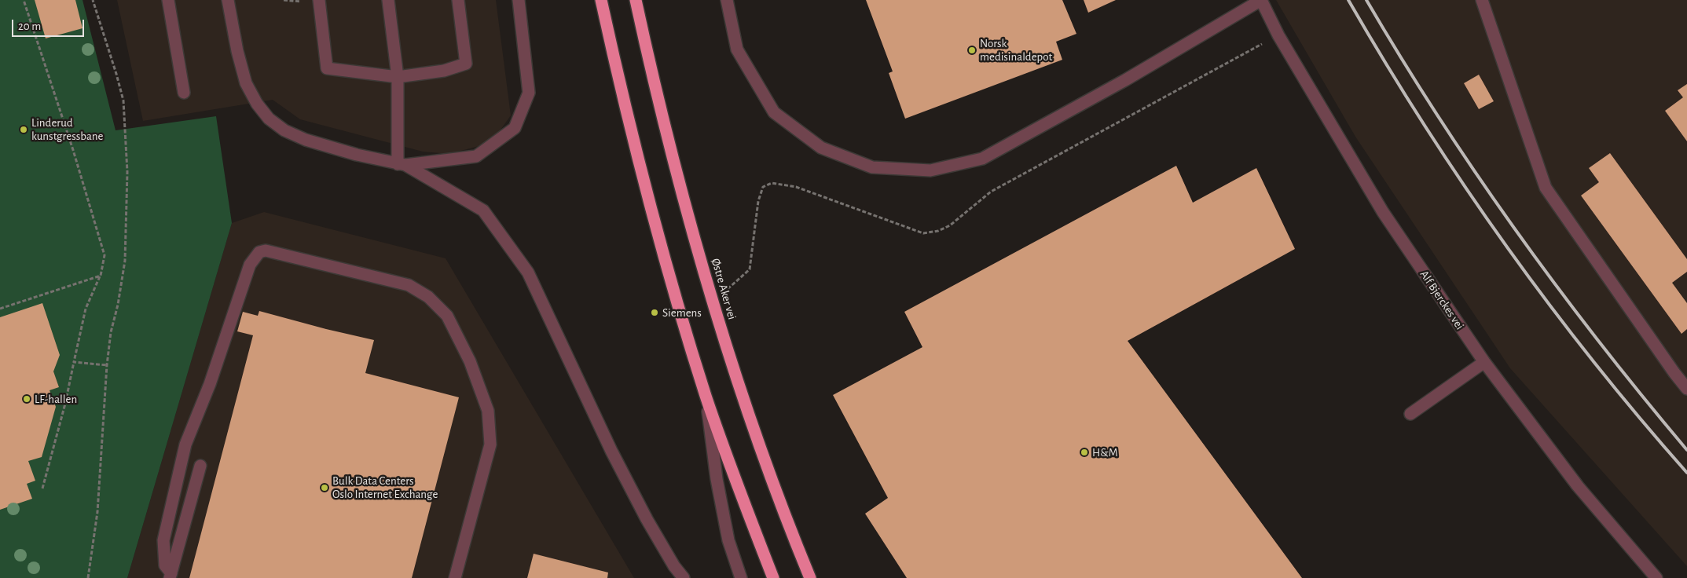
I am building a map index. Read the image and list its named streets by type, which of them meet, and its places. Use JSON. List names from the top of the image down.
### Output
{
  "streets": {
    "highway": ["Østre Aker vei"],
    "lane": ["Alf Bjerckes vei"]
  },
  "places": [
    "Norsk medisinaldepot",
    "Linderud kunstgressbane",
    "Siemens",
    "LF-hallen",
    "H&M",
    "Bulk Data Centers Oslo Internet Exchange"
  ],
  "scale_bar": "20 m"
}
